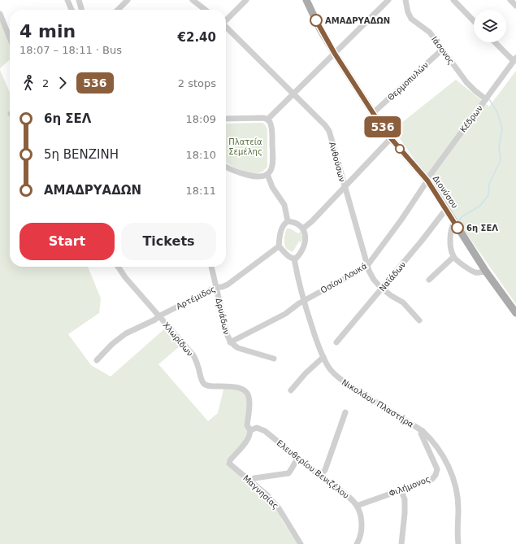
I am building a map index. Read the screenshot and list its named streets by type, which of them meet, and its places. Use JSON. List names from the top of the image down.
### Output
{
  "streets": {
    "main road": ["Διονύσου"],
    "street": [
      "Ιάσονος",
      "Θερμοπυλών",
      "Κέδρων",
      "Ανθούσων",
      "Ναϊάδων",
      "Οσίου Λουκά",
      "Αρτέμιδος",
      "Δρυάδων",
      "Χλωρίδων",
      "Νικολάου Πλαστήρα",
      "Ελευθερίου Βενιζέλου",
      "Φιλήμονος",
      "Μαγνησίας"
    ]
  },
  "crossings": [
    ["Ιάσονος", "Θερμοπυλών"],
    ["Ιάσονος", "Κέδρων"],
    ["Θερμοπυλών", "Διονύσου"],
    ["Κέδρων", "Διονύσου"],
    ["Κέδρων", "Οσίου Λουκά"],
    ["Ανθούσων", "Ναϊάδων"],
    ["Ανθούσων", "Οσίου Λουκά"],
    ["Διονύσου", "Ναϊάδων"],
    ["Διονύσου", "Οσίου Λουκά"],
    ["Οσίου Λουκά", "Δρυάδων"],
    ["Οσίου Λουκά", "Νικολάου Πλαστήρα"],
    ["Αρτέμιδος", "Δρυάδων"],
    ["Αρτέμιδος", "Χλωρίδων"],
    ["Αρτέμιδος", "Νικολάου Πλαστήρα"],
    ["Χλωρίδων", "Ελευθερίου Βενιζέλου"],
    ["Χλωρίδων", "Μαγνησίας"],
    ["Νικολάου Πλαστήρα", "Φιλήμονος"],
    ["Ελευθερίου Βενιζέλου", "Φιλήμονος"],
    ["Ελευθερίου Βενιζέλου", "Μαγνησίας"]
  ],
  "parks": ["Πλατεία Σεμέλης"],
  "places": ["ΑΜΑΔΡΥΑΔΩΝ", "6η ΣΕΛ"],
  "lines": ["bus line 536"],
  "page": {
    "on_map": "536",
    "heading": ["4 min", "18:07 – 18:11 · Bus", "€2.40"],
    "legs": ["2", "536", "2 stops"],
    "list": [
      {
        "name": "6η ΣΕΛ",
        "value": "18:09"
      },
      {
        "name": "5η ΒΕΝΖΙΝΗ",
        "value": "18:10"
      },
      {
        "name": "ΑΜΑΔΡΥΑΔΩΝ",
        "value": "18:11"
      }
    ],
    "buttons": ["Start", "Tickets"]
  }
}
